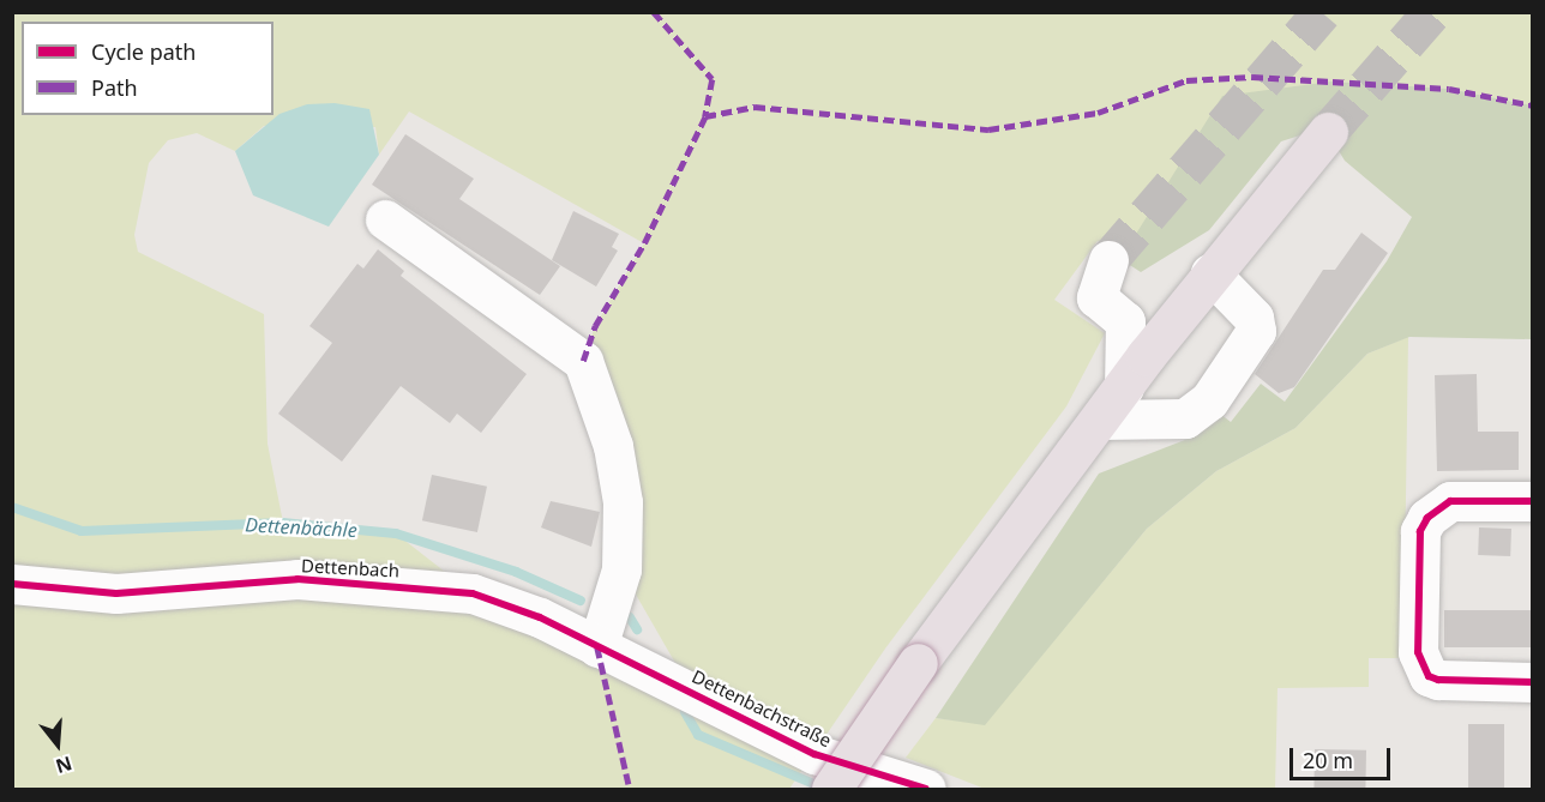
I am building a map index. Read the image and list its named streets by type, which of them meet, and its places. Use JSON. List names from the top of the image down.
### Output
{
  "streets": {
    "street": ["Dettenbach", "Dettenbachstraße"]
  },
  "crossings": [
    ["Dettenbach", "Dettenbachstraße"]
  ],
  "water": ["Dettenbächle"],
  "legend": ["Cycle path", "Path"],
  "scale_bar": "20 m",
  "north": "bottom"
}
